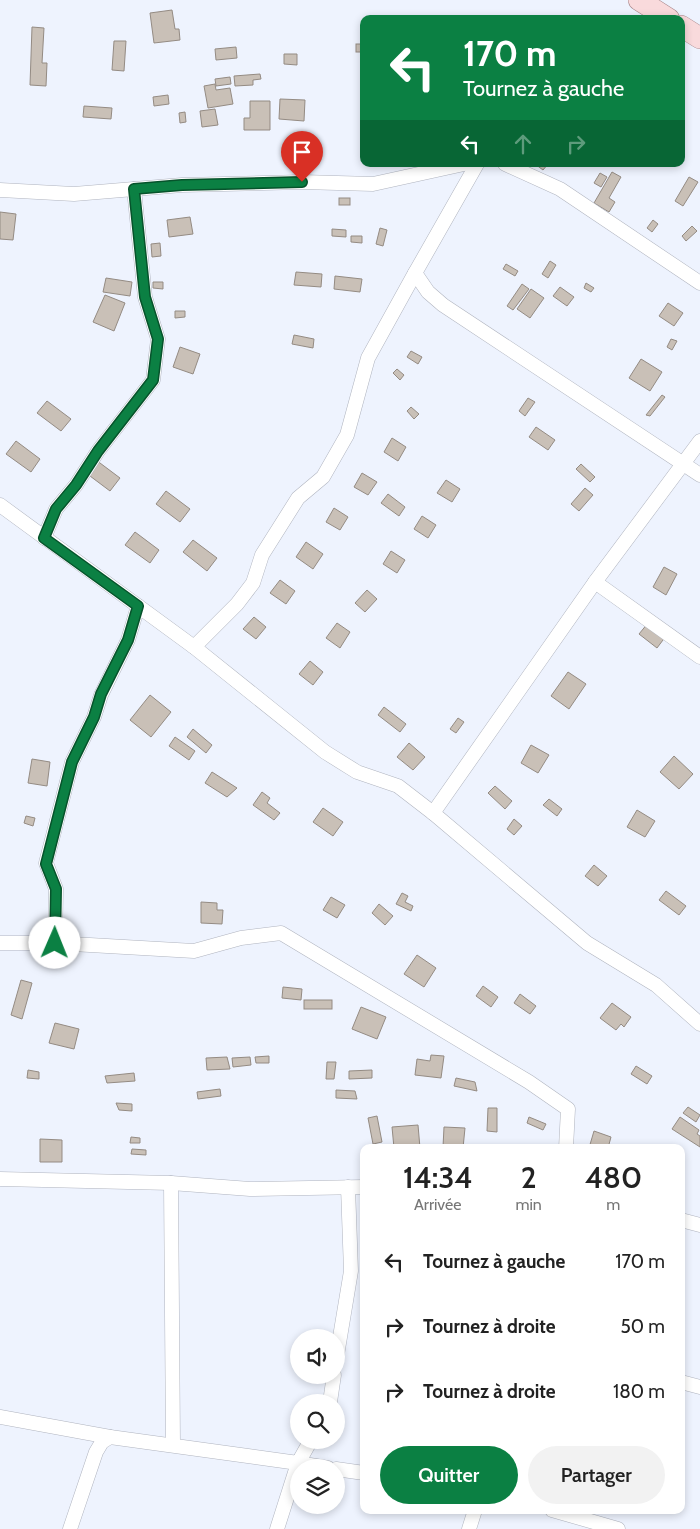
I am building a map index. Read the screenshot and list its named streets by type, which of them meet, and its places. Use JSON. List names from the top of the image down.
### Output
{
  "page": {
    "turn": ["170 m", "Tournez à gauche"],
    "eta": [
      "14:34",
      "Arrivée",
      "2",
      "min",
      "480",
      "m"
    ],
    "list": [
      {
        "name": "Tournez à gauche",
        "value": "170 m"
      },
      {
        "name": "Tournez à droite",
        "value": "50 m"
      },
      {
        "name": "Tournez à droite",
        "value": "180 m"
      }
    ],
    "buttons": ["Quitter", "Partager"]
  }
}
